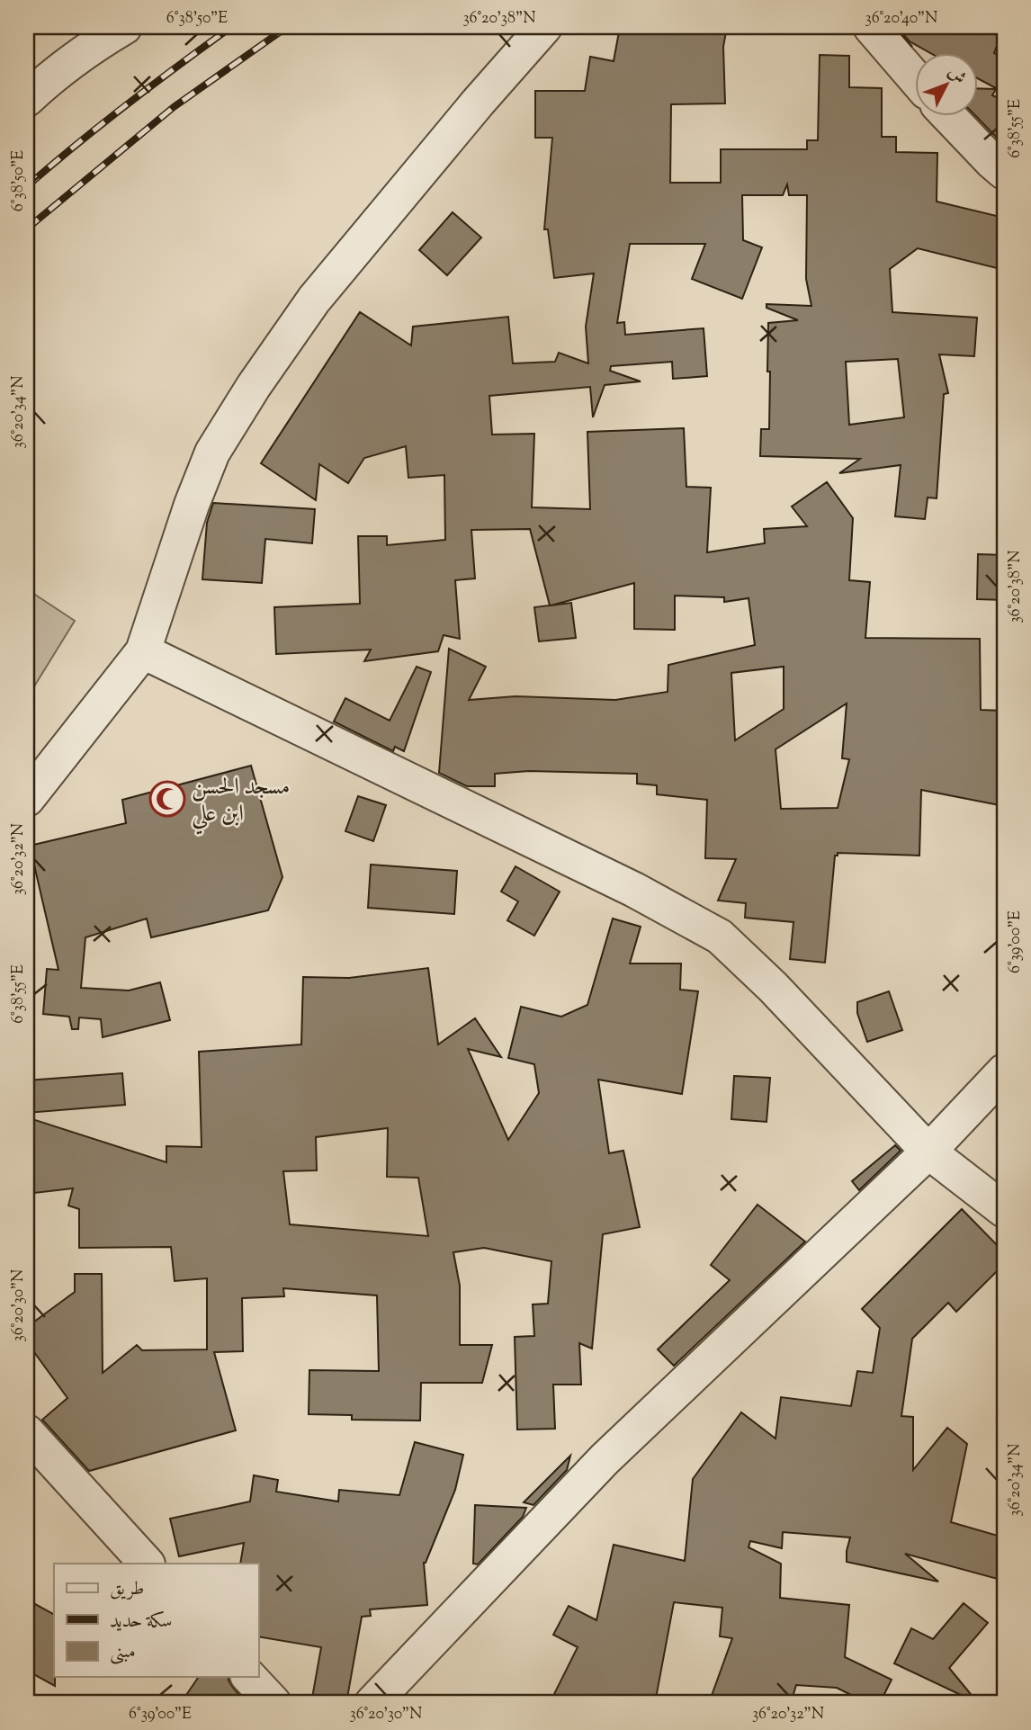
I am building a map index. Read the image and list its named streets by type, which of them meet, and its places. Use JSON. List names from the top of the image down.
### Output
{
  "places": {
    "mosque": ["مسجد الحسن ابن علي"]
  },
  "legend": ["طريق", "سكة حديد", "مبنى"],
  "north": "top right",
  "coordinates": [
    "6°38'50\"E",
    "36°20'38\"N",
    "36°20'40\"N",
    "6°38'55\"E",
    "36°20'34\"N",
    "36°20'32\"N",
    "6°39'00\"E",
    "36°20'30\"N"
  ]
}
